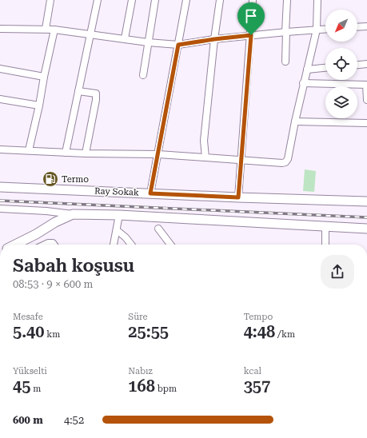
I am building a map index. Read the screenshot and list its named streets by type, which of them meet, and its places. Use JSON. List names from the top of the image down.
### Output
{
  "streets": {
    "street": ["Ray Sokak"]
  },
  "places": {
    "fuel station": ["Termo"]
  },
  "north": "bottom left",
  "page": {
    "heading": ["Sabah koşusu", "08:53 · 9 × 600 m"],
    "stats": [
      ["Mesafe", "5.40 km"],
      ["Süre", "25:55"],
      ["Tempo", "4:48 /km"],
      ["Yükselti", "45 m"],
      ["Nabız", "168 bpm"],
      ["kcal", "357"]
    ],
    "list": [
      {
        "name": "600 m",
        "note": "4:52"
      }
    ]
  }
}
